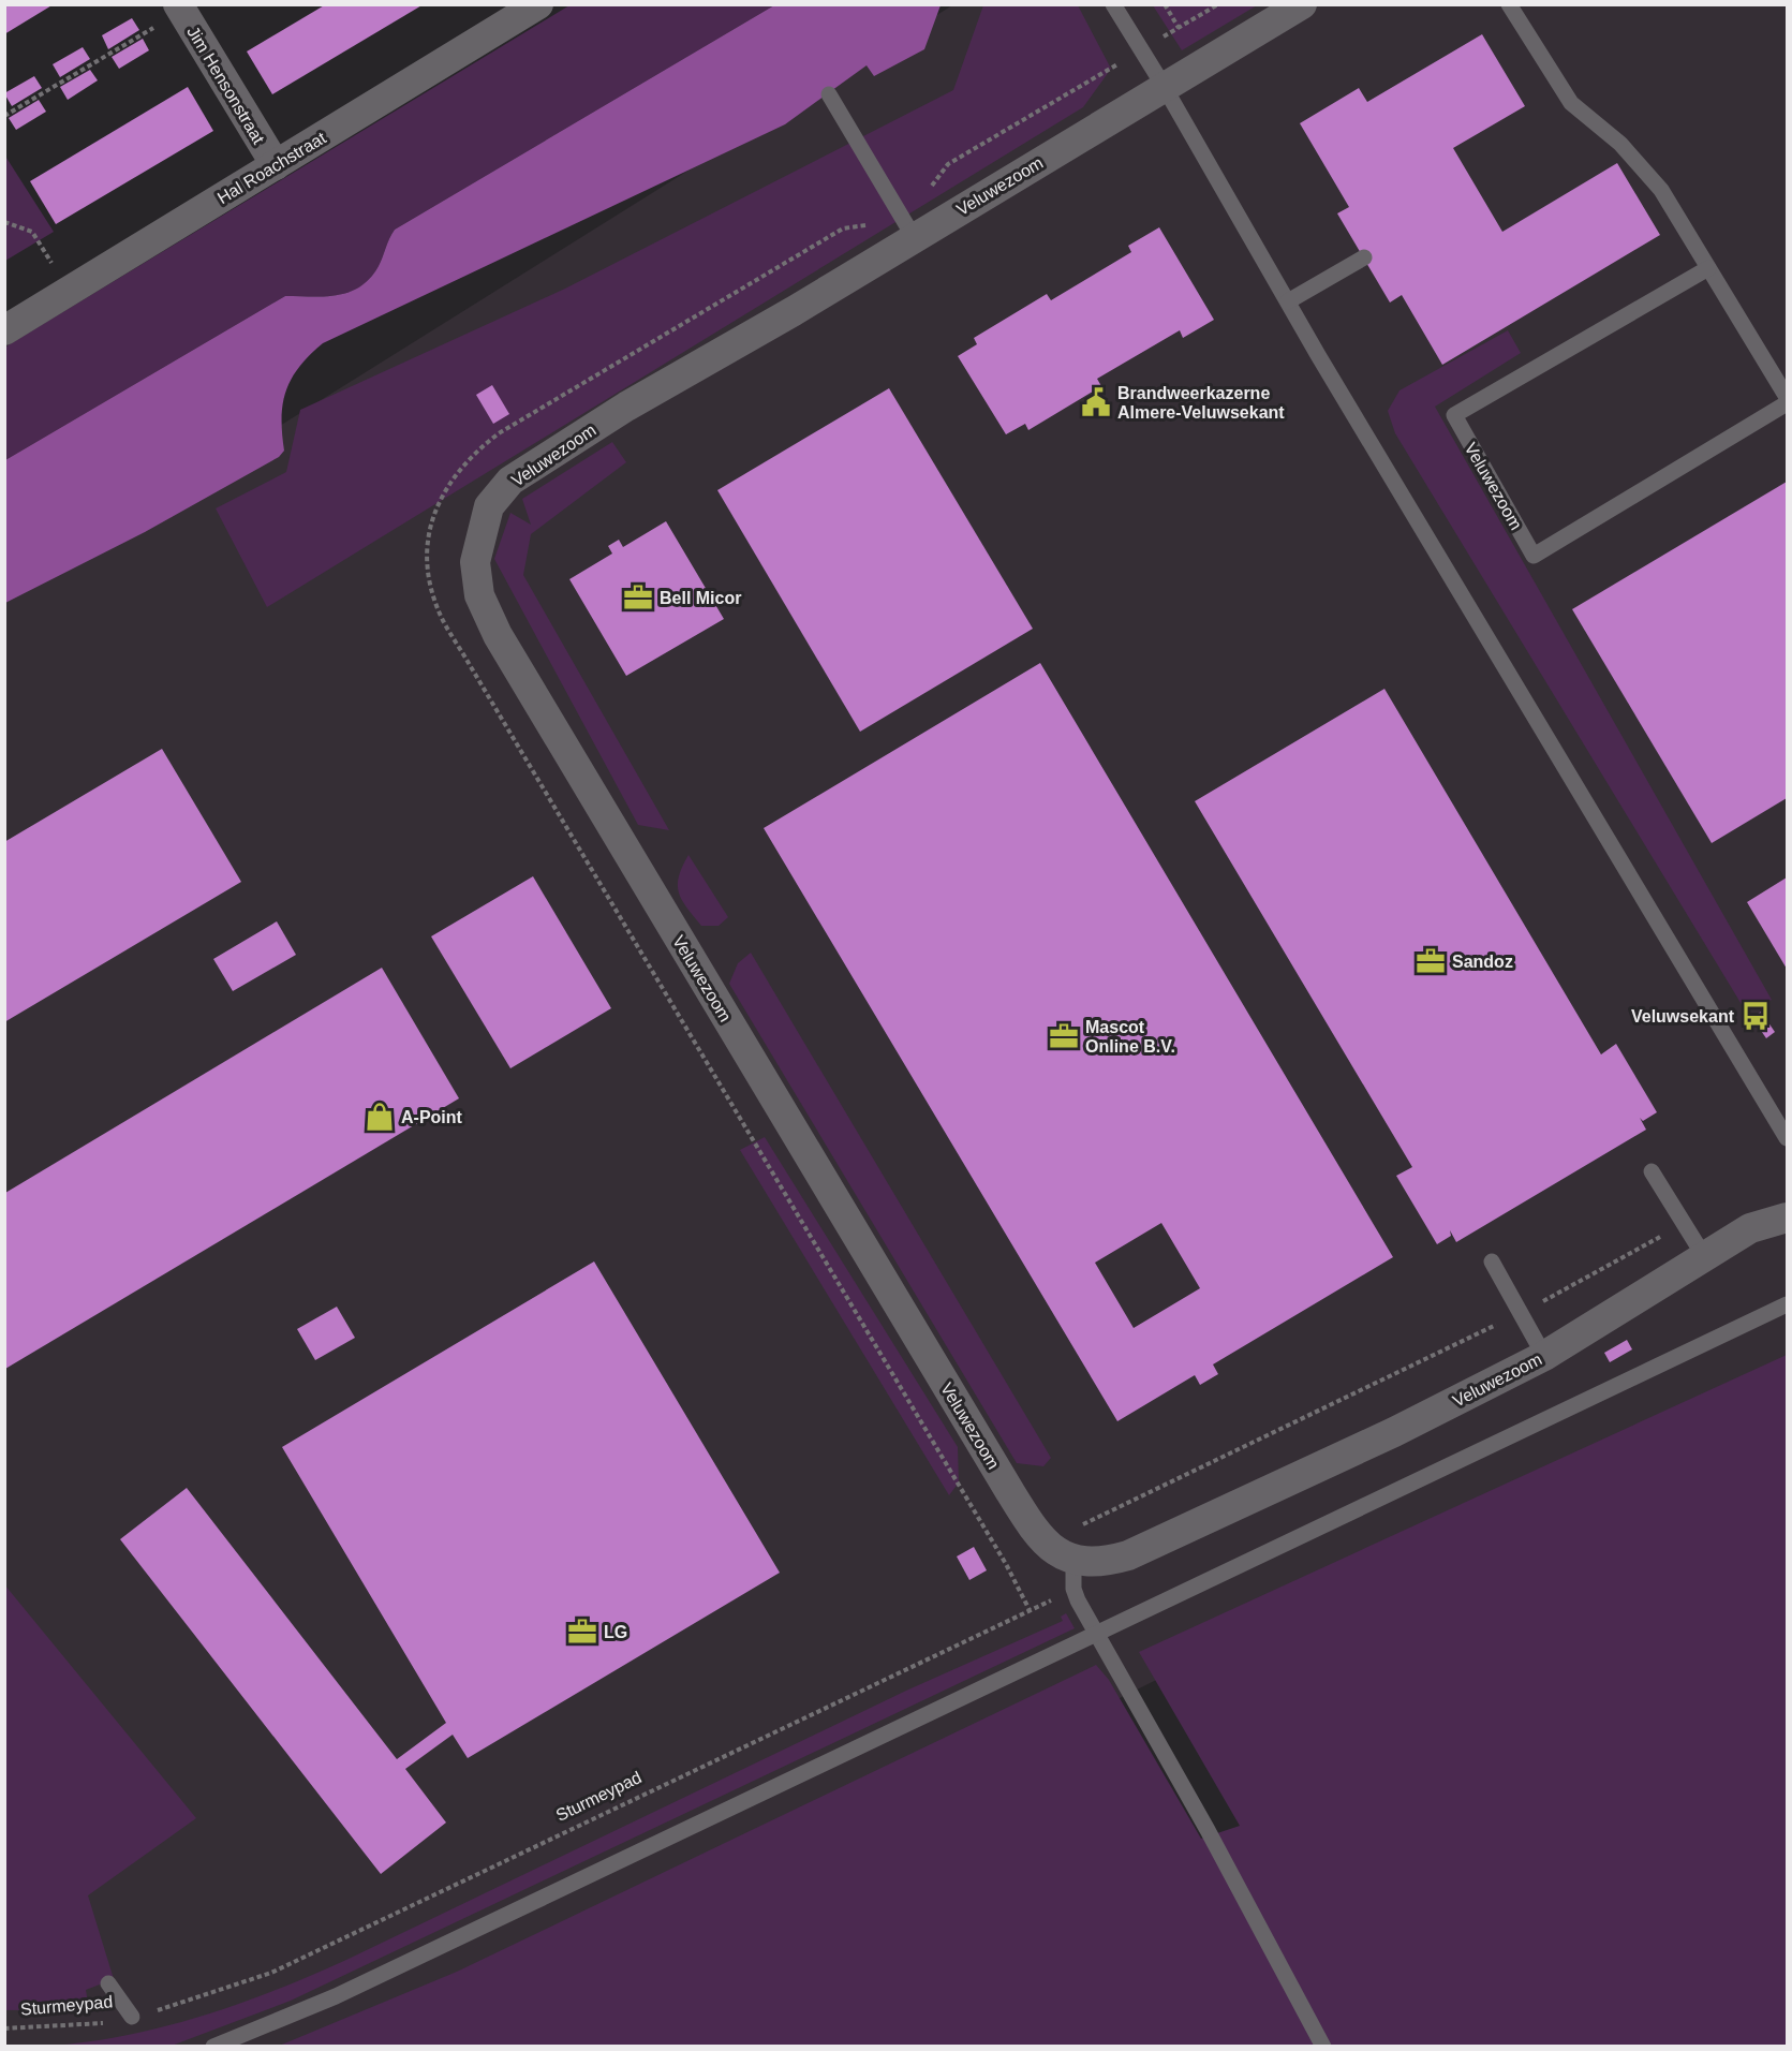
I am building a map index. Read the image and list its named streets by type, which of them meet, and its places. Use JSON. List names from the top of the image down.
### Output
{
  "streets": {
    "street": ["Jim Hensonstraat", "Hal Roachstraat", "Veluwezoom"],
    "lane": ["Sturmeypad"]
  },
  "crossings": [
    ["Jim Hensonstraat", "Hal Roachstraat"]
  ],
  "places": {
    "public building": ["Brandweerkazerne Almere-Veluwsekant"],
    "office": [
      "Bell Micor",
      "Sandoz",
      "Mascot Online B.V.",
      "LG"
    ],
    "bus stop": ["Veluwsekant"],
    "shop": ["A-Point"]
  }
}
